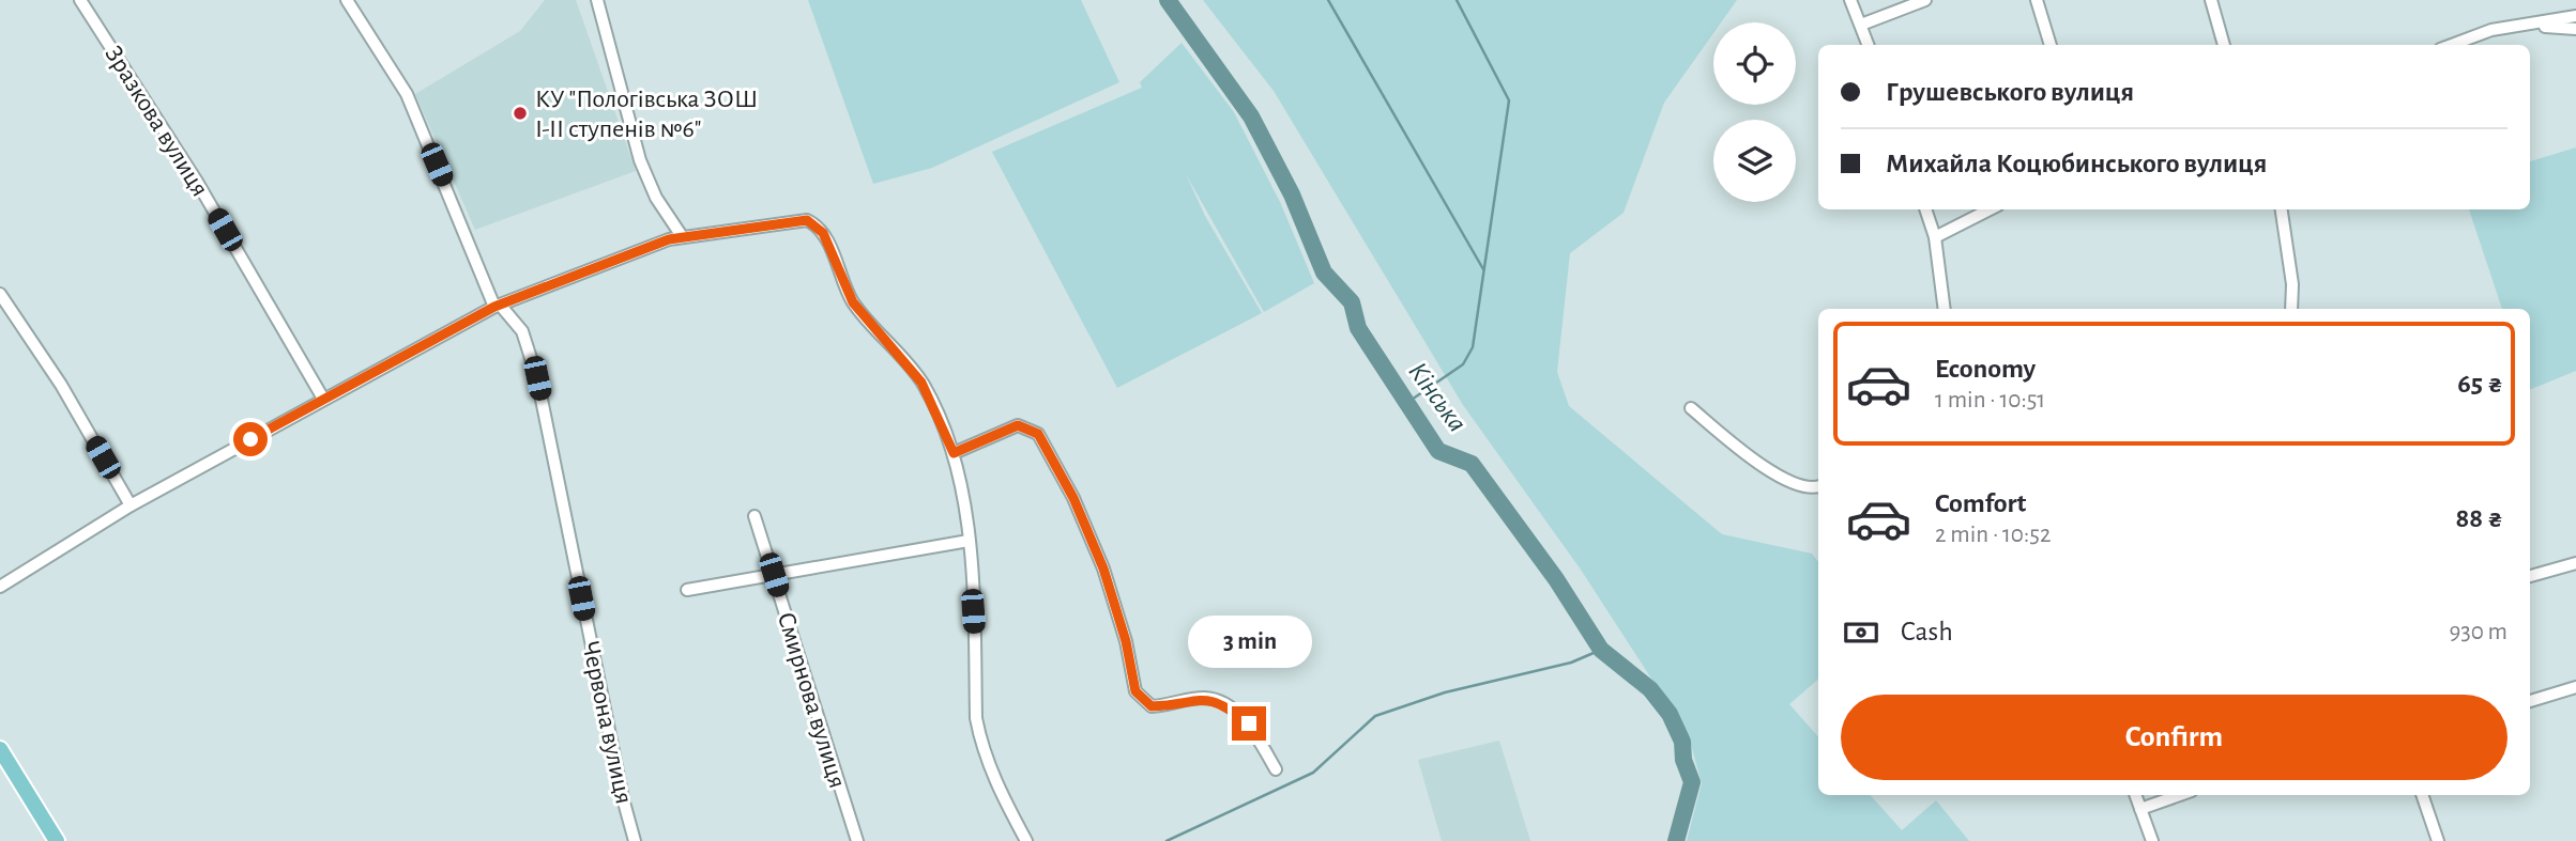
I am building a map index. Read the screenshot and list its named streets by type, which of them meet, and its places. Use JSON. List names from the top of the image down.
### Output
{
  "streets": {
    "street": ["Зразкова вулиця", "Смирнова вулиця", "Червона вулиця"]
  },
  "water": ["Кінська"],
  "places": ["КУ \"Пологівська ЗОШ І-ІІ ступенів №6\""],
  "page": {
    "banner": ["Грушевського вулиця", "Михайла Коцюбинського вулиця"],
    "list": [
      {
        "name": "Economy",
        "note": "1 min · 10:51",
        "value": "65 ₴"
      },
      {
        "name": "Comfort",
        "note": "2 min · 10:52",
        "value": "88 ₴"
      }
    ],
    "pay": ["Cash", "930 m"],
    "bubble": "3 min",
    "buttons": "Confirm"
  }
}
